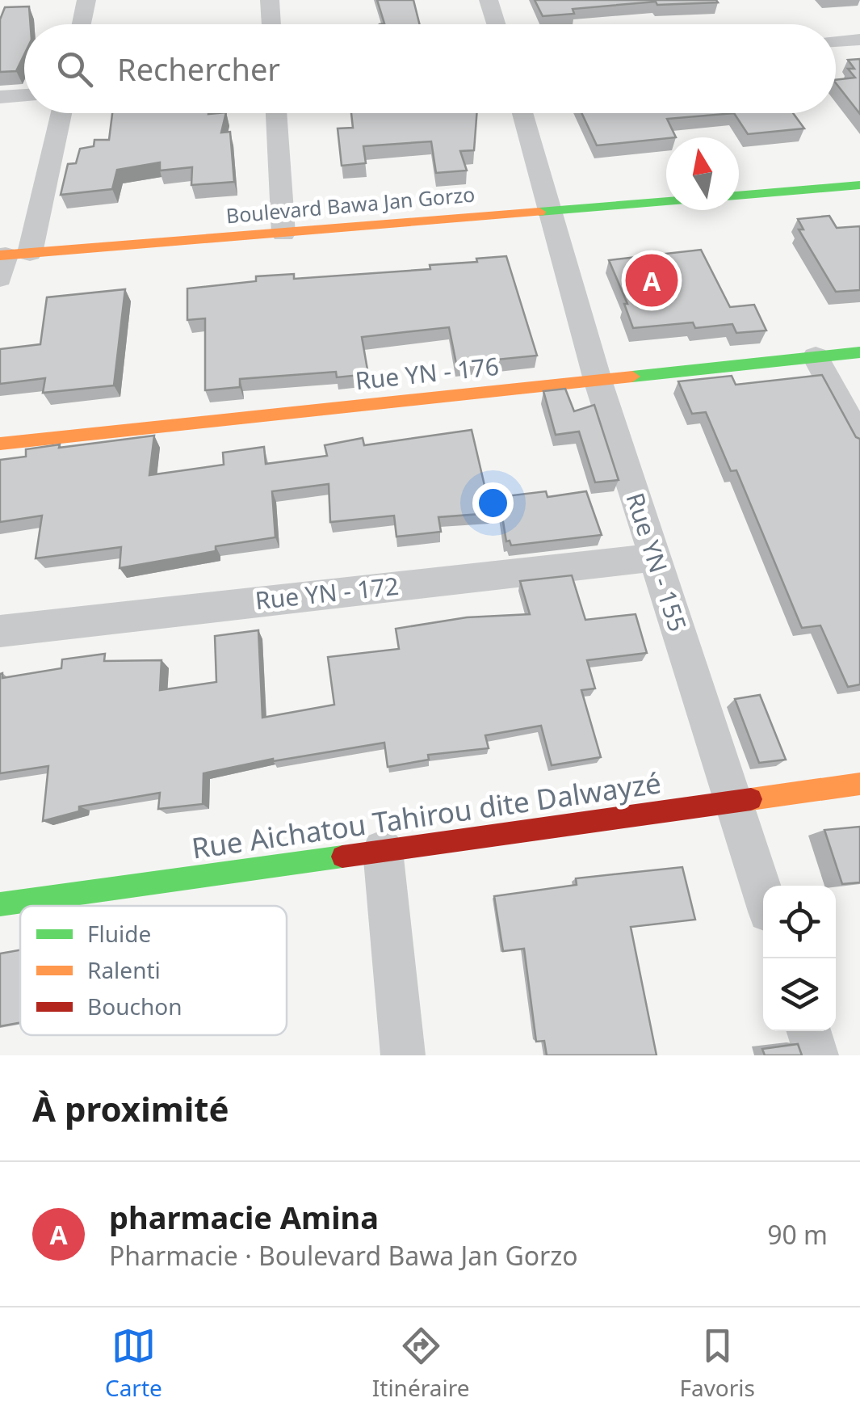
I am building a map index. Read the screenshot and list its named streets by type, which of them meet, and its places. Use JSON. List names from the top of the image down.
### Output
{
  "streets": {
    "street": [
      "Boulevard Bawa Jan Gorzo",
      "Rue YN - 176",
      "Rue YN - 155",
      "Rue YN - 172",
      "Rue Aichatou Tahirou dite Dalwayzé"
    ]
  },
  "crossings": [
    ["Boulevard Bawa Jan Gorzo", "Rue YN - 155"],
    ["Rue YN - 176", "Rue YN - 155"],
    ["Rue YN - 155", "Rue YN - 172"],
    ["Rue YN - 155", "Rue Aichatou Tahirou dite Dalwayzé"]
  ],
  "legend": ["Fluide", "Ralenti", "Bouchon"],
  "north": "top",
  "page": {
    "search": "Rechercher",
    "pins": "A",
    "heading": "À proximité",
    "list": [
      {
        "mark": "A",
        "name": "pharmacie Amina",
        "note": "Pharmacie · Boulevard Bawa Jan Gorzo",
        "value": "90 m"
      }
    ],
    "nav": ["Carte", "Itinéraire", "Favoris"]
  }
}
